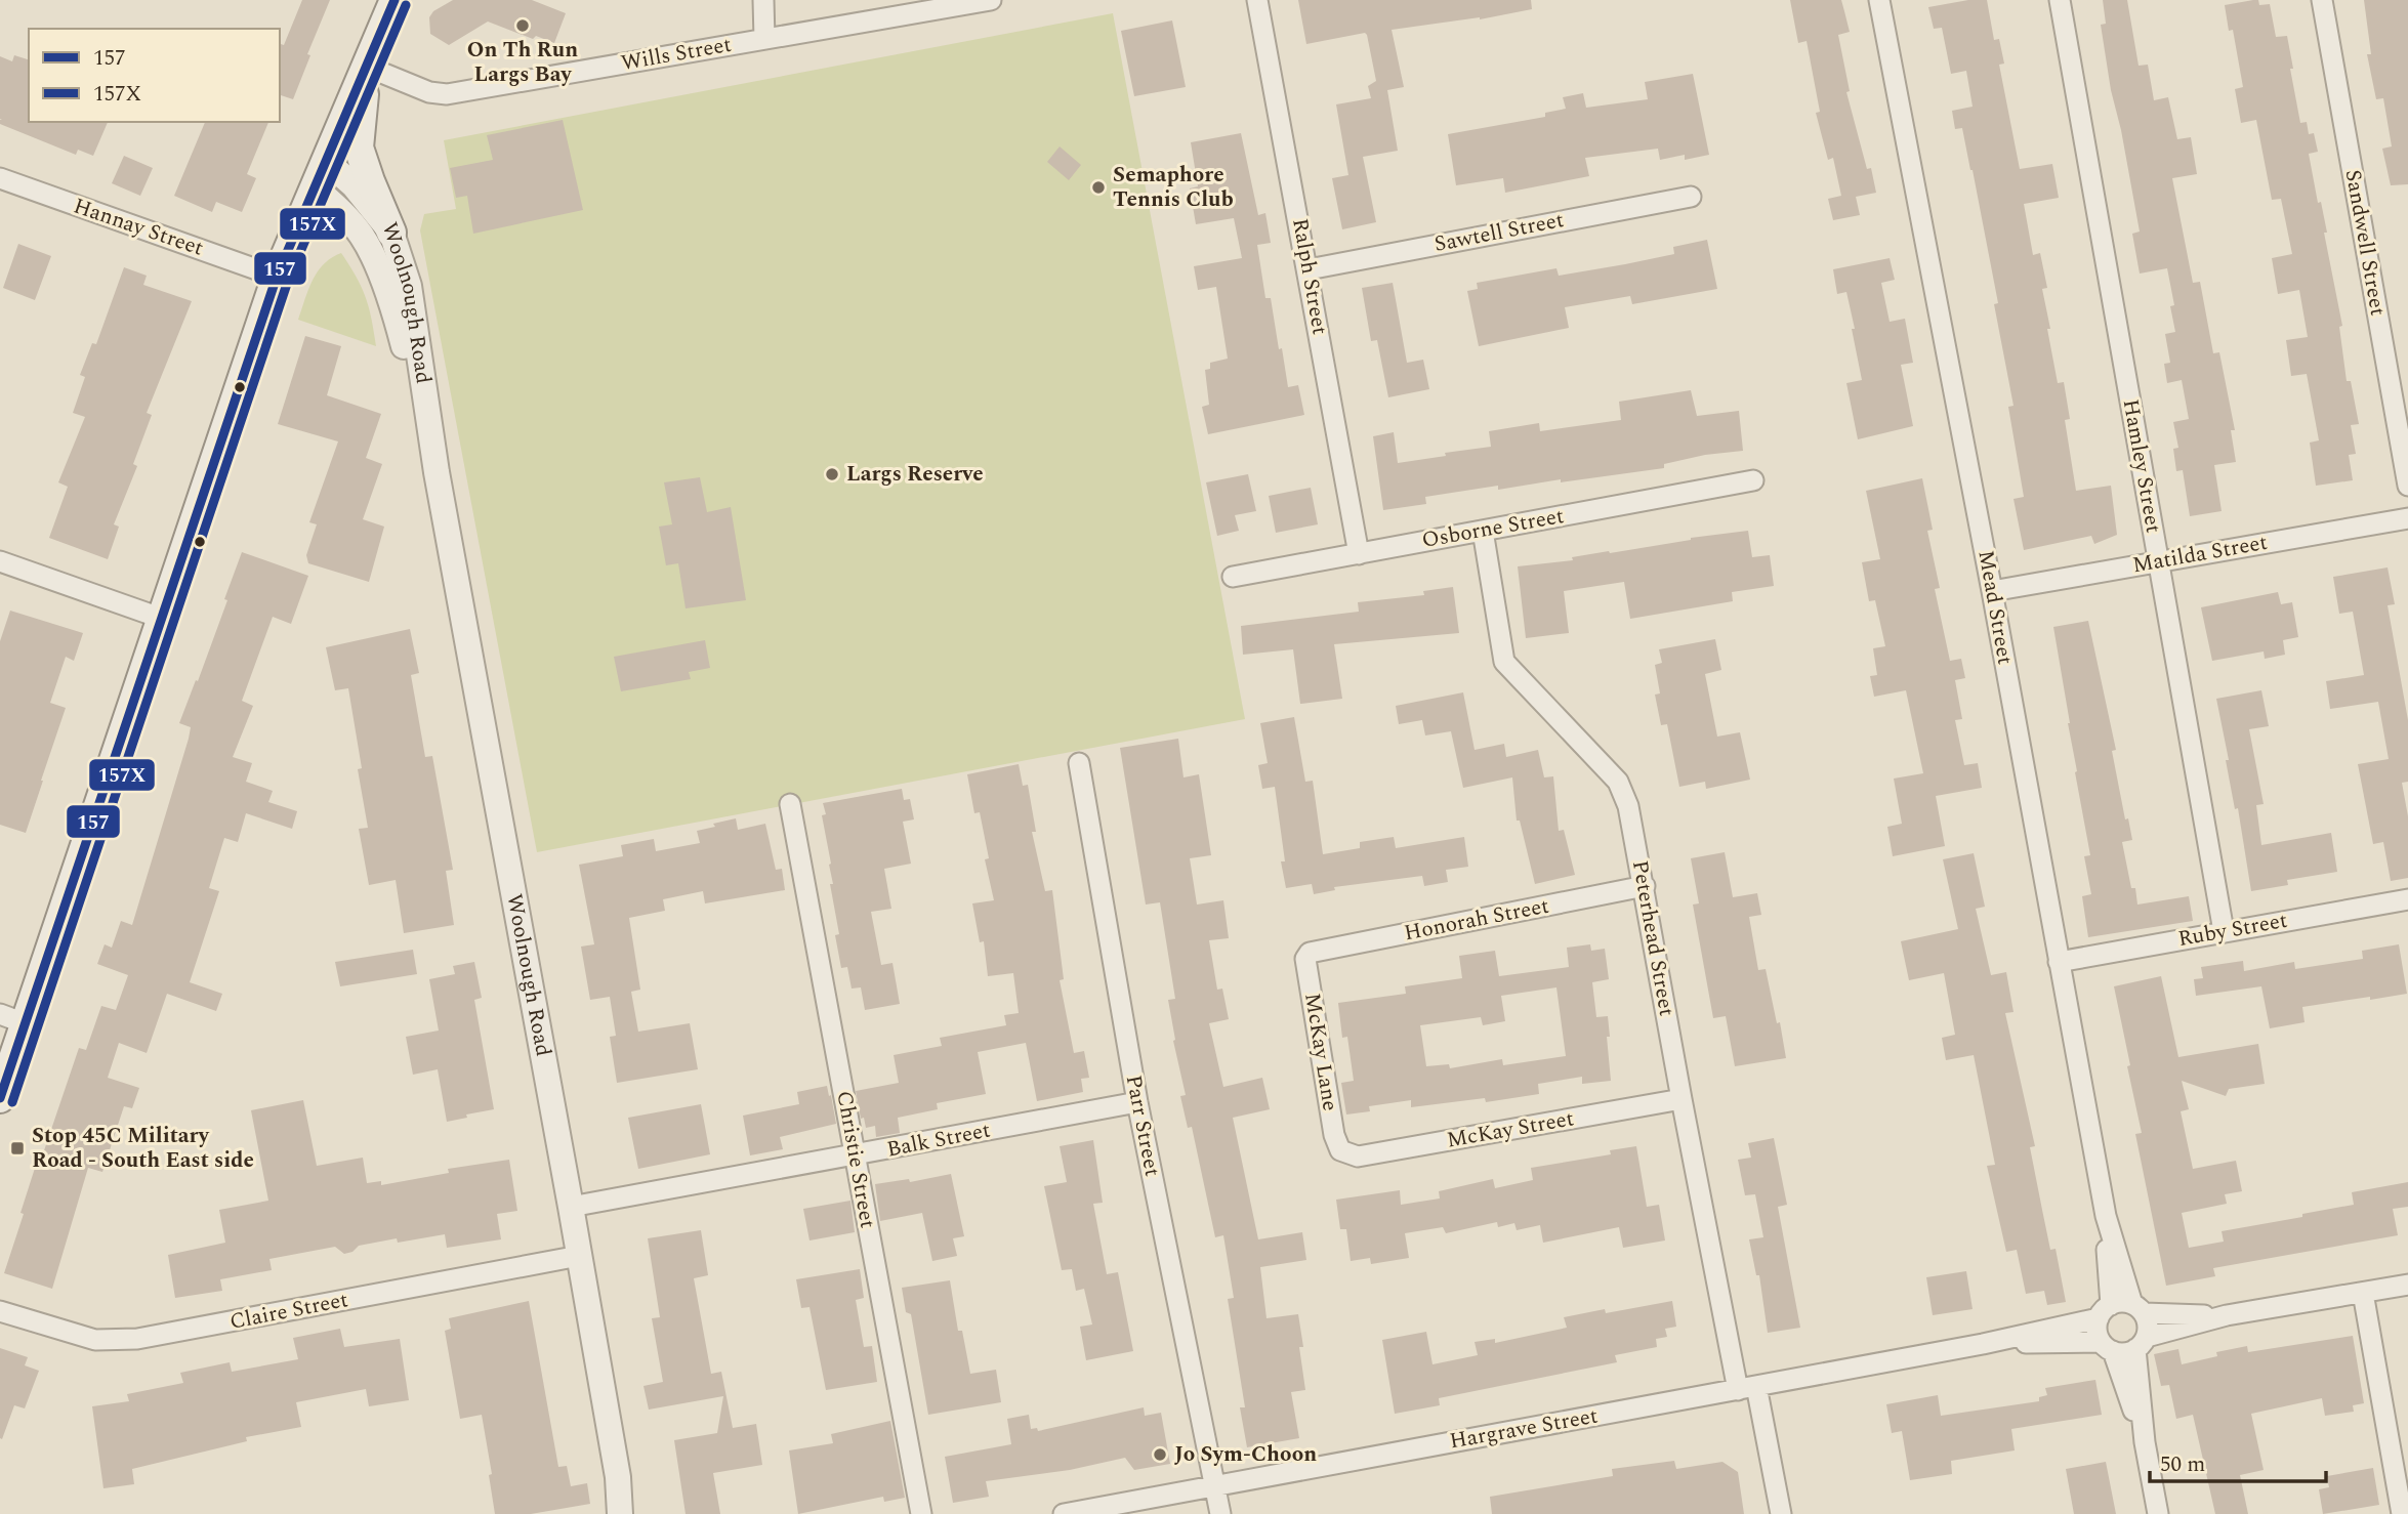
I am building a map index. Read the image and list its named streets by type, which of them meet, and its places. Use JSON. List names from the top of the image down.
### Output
{
  "streets": {
    "street": [
      "Wills Street",
      "Hannay Street",
      "Sawtell Street",
      "Sandwell Street",
      "Ralph Street",
      "Woolnough Road",
      "Hamley Street",
      "Osborne Street",
      "Matilda Street",
      "Mead Street",
      "Honorah Street",
      "Ruby Street",
      "Peterhead Street",
      "McKay Lane",
      "Parr Street",
      "McKay Street",
      "Balk Street",
      "Christie Street",
      "Claire Street",
      "Hargrave Street"
    ]
  },
  "crossings": [
    ["Sawtell Street", "Ralph Street"],
    ["Ralph Street", "Osborne Street"],
    ["Woolnough Road", "Balk Street"],
    ["Woolnough Road", "Claire Street"],
    ["Hamley Street", "Matilda Street"],
    ["Hamley Street", "Ruby Street"],
    ["Osborne Street", "Peterhead Street"],
    ["Matilda Street", "Mead Street"],
    ["Mead Street", "Ruby Street"],
    ["Mead Street", "Hargrave Street"],
    ["Honorah Street", "Peterhead Street"],
    ["Honorah Street", "McKay Lane"],
    ["Peterhead Street", "McKay Street"],
    ["Peterhead Street", "Hargrave Street"],
    ["McKay Lane", "McKay Street"],
    ["Parr Street", "Balk Street"],
    ["Parr Street", "Hargrave Street"],
    ["Balk Street", "Christie Street"]
  ],
  "places": {
    "other": [
      "On Th Run Largs Bay",
      "Semaphore Tennis Club",
      "Largs Reserve",
      "Jo Sym-Choon"
    ],
    "transit": ["Stop 45C Military Road - South East side"]
  },
  "lines": ["transit line 157", "transit line 157X"],
  "legend": ["157", "157X"],
  "scale_bar": "50 m"
}
